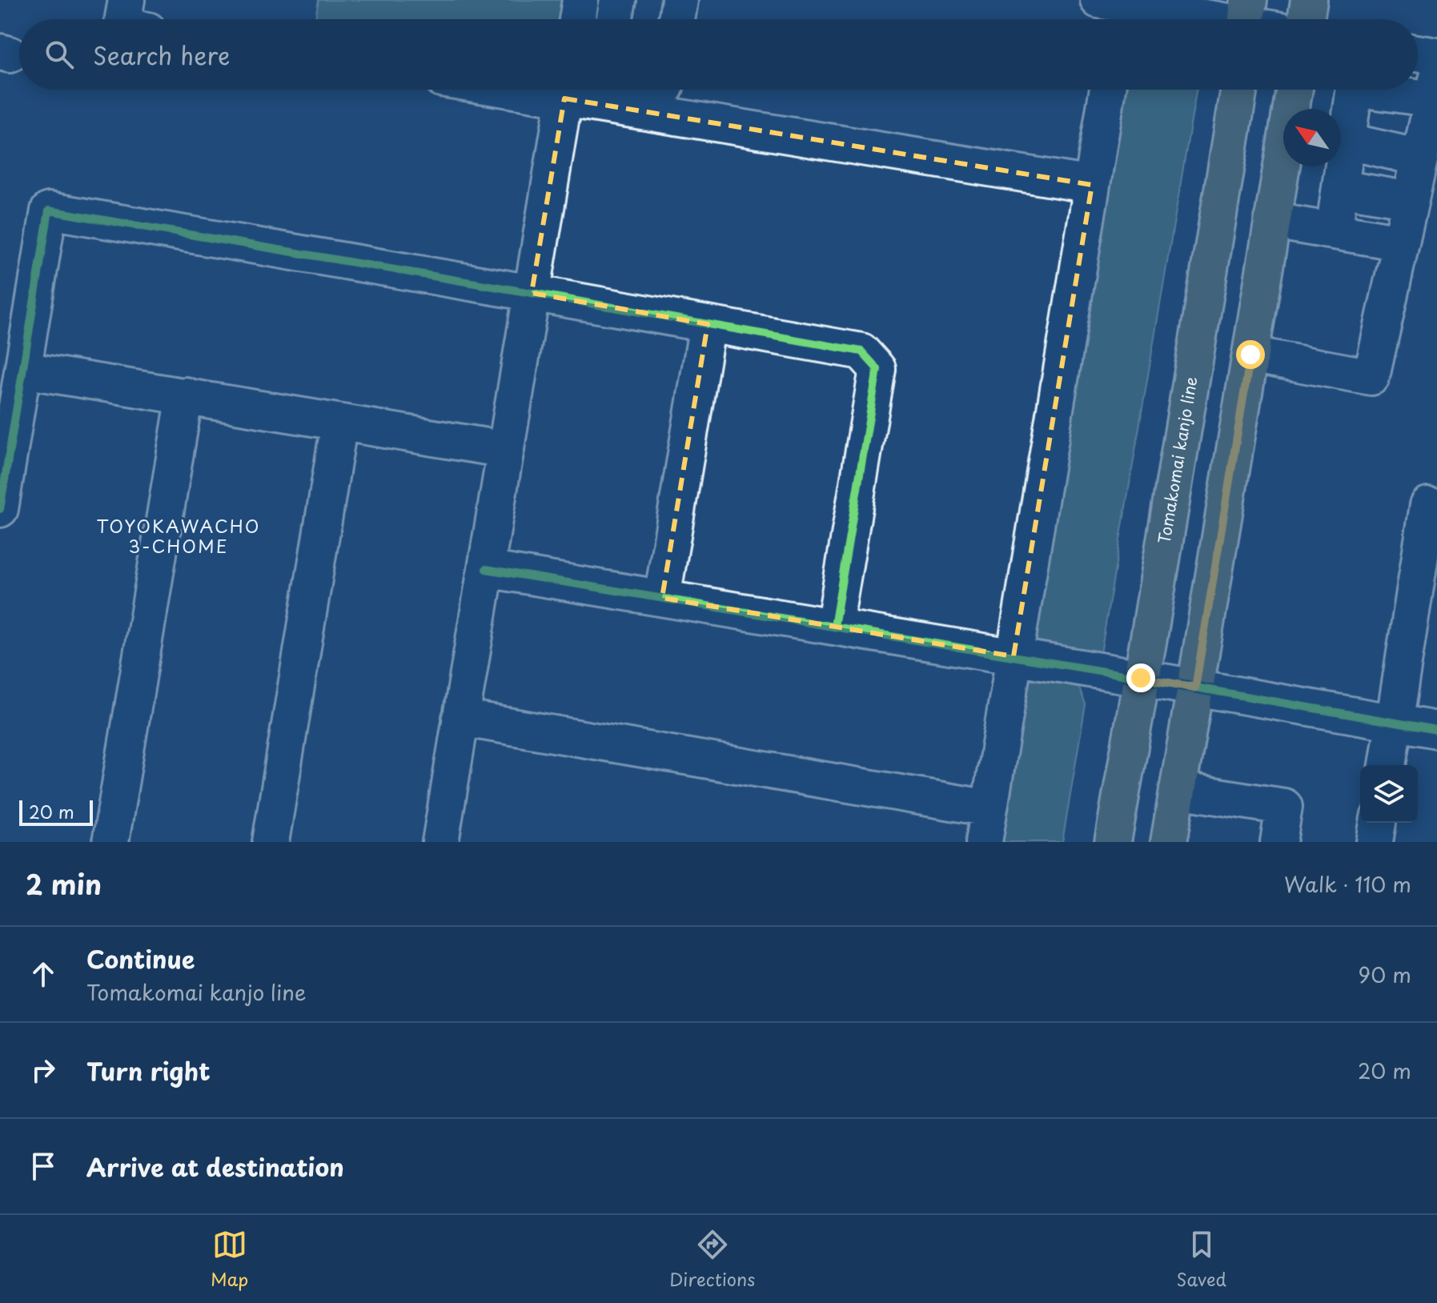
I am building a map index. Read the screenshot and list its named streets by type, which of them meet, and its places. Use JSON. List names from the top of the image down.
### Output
{
  "streets": {
    "main road": ["Tomakomai kanjo line"]
  },
  "districts": ["TOYOKAWACHO 3-CHOME"],
  "scale_bar": "20 m",
  "north": "top left",
  "page": {
    "search": "Search here",
    "scale": "20 m",
    "heading": ["2 min", "Walk · 110 m"],
    "list": [
      ["Continue", "Tomakomai kanjo line", "90 m"],
      ["Turn right", "20 m"],
      "Arrive at destination"
    ],
    "nav": ["Map", "Directions", "Saved"]
  }
}
